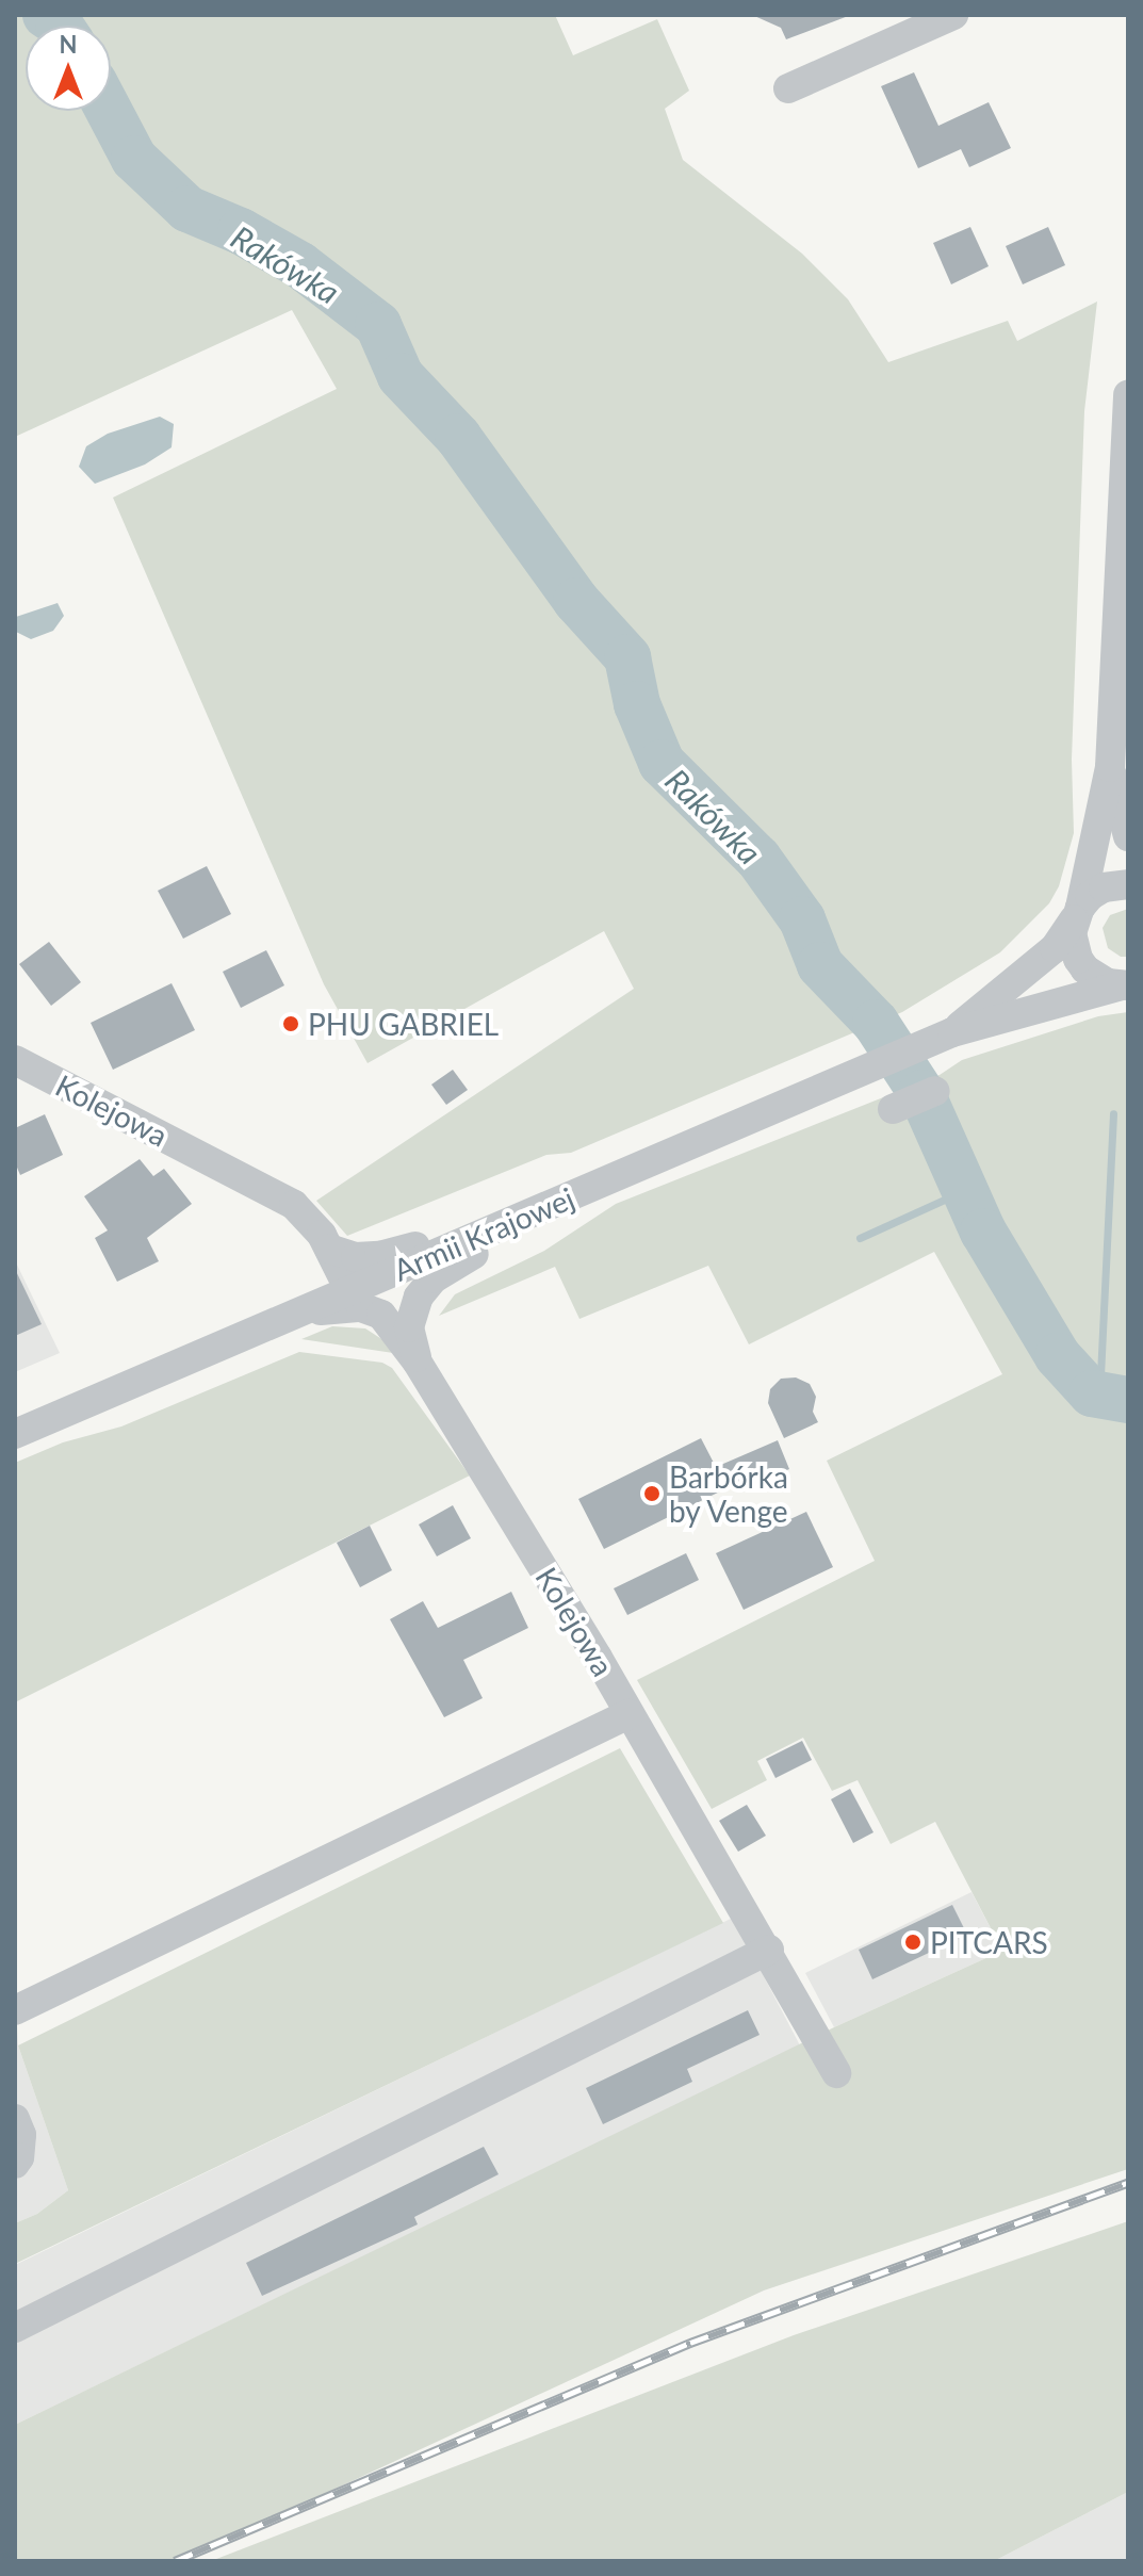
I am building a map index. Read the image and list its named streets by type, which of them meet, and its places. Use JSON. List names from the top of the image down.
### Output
{
  "streets": {
    "street": ["Kolejowa", "Armii Krajowej"]
  },
  "crossings": [
    ["Kolejowa", "Armii Krajowej"]
  ],
  "water": ["Rakówka"],
  "places": ["PHU GABRIEL", "Barbórka by Venge", "PITCARS"],
  "north": "top"
}
